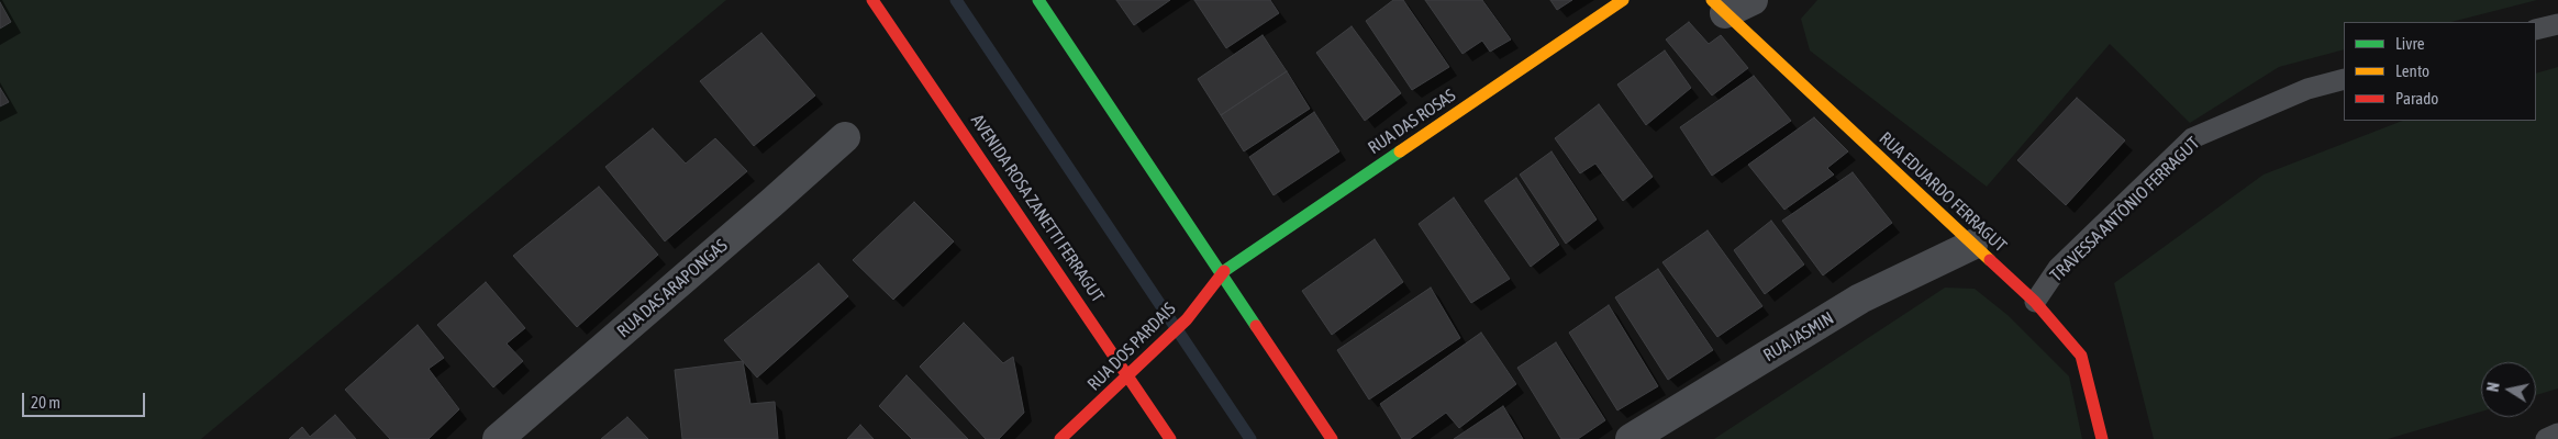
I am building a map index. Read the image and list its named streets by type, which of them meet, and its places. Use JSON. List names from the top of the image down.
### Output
{
  "streets": {
    "street": [
      "RUA DAS ROSAS",
      "RUA EDUARDO FERRAGUT",
      "AVENIDA ROSA ZANETTI FERRAGUT",
      "RUA DAS ARAPONGAS",
      "RUA JASMIN",
      "RUA DOS PARDAIS"
    ],
    "lane": ["TRAVESSA ANTÔNIO FERRAGUT"]
  },
  "crossings": [
    ["RUA DAS ROSAS", "RUA DOS PARDAIS"],
    ["RUA EDUARDO FERRAGUT", "TRAVESSA ANTÔNIO FERRAGUT"],
    ["RUA EDUARDO FERRAGUT", "RUA JASMIN"],
    ["AVENIDA ROSA ZANETTI FERRAGUT", "RUA DOS PARDAIS"]
  ],
  "legend": ["Livre", "Lento", "Parado"],
  "scale_bar": "20 m",
  "north": "left"
}
